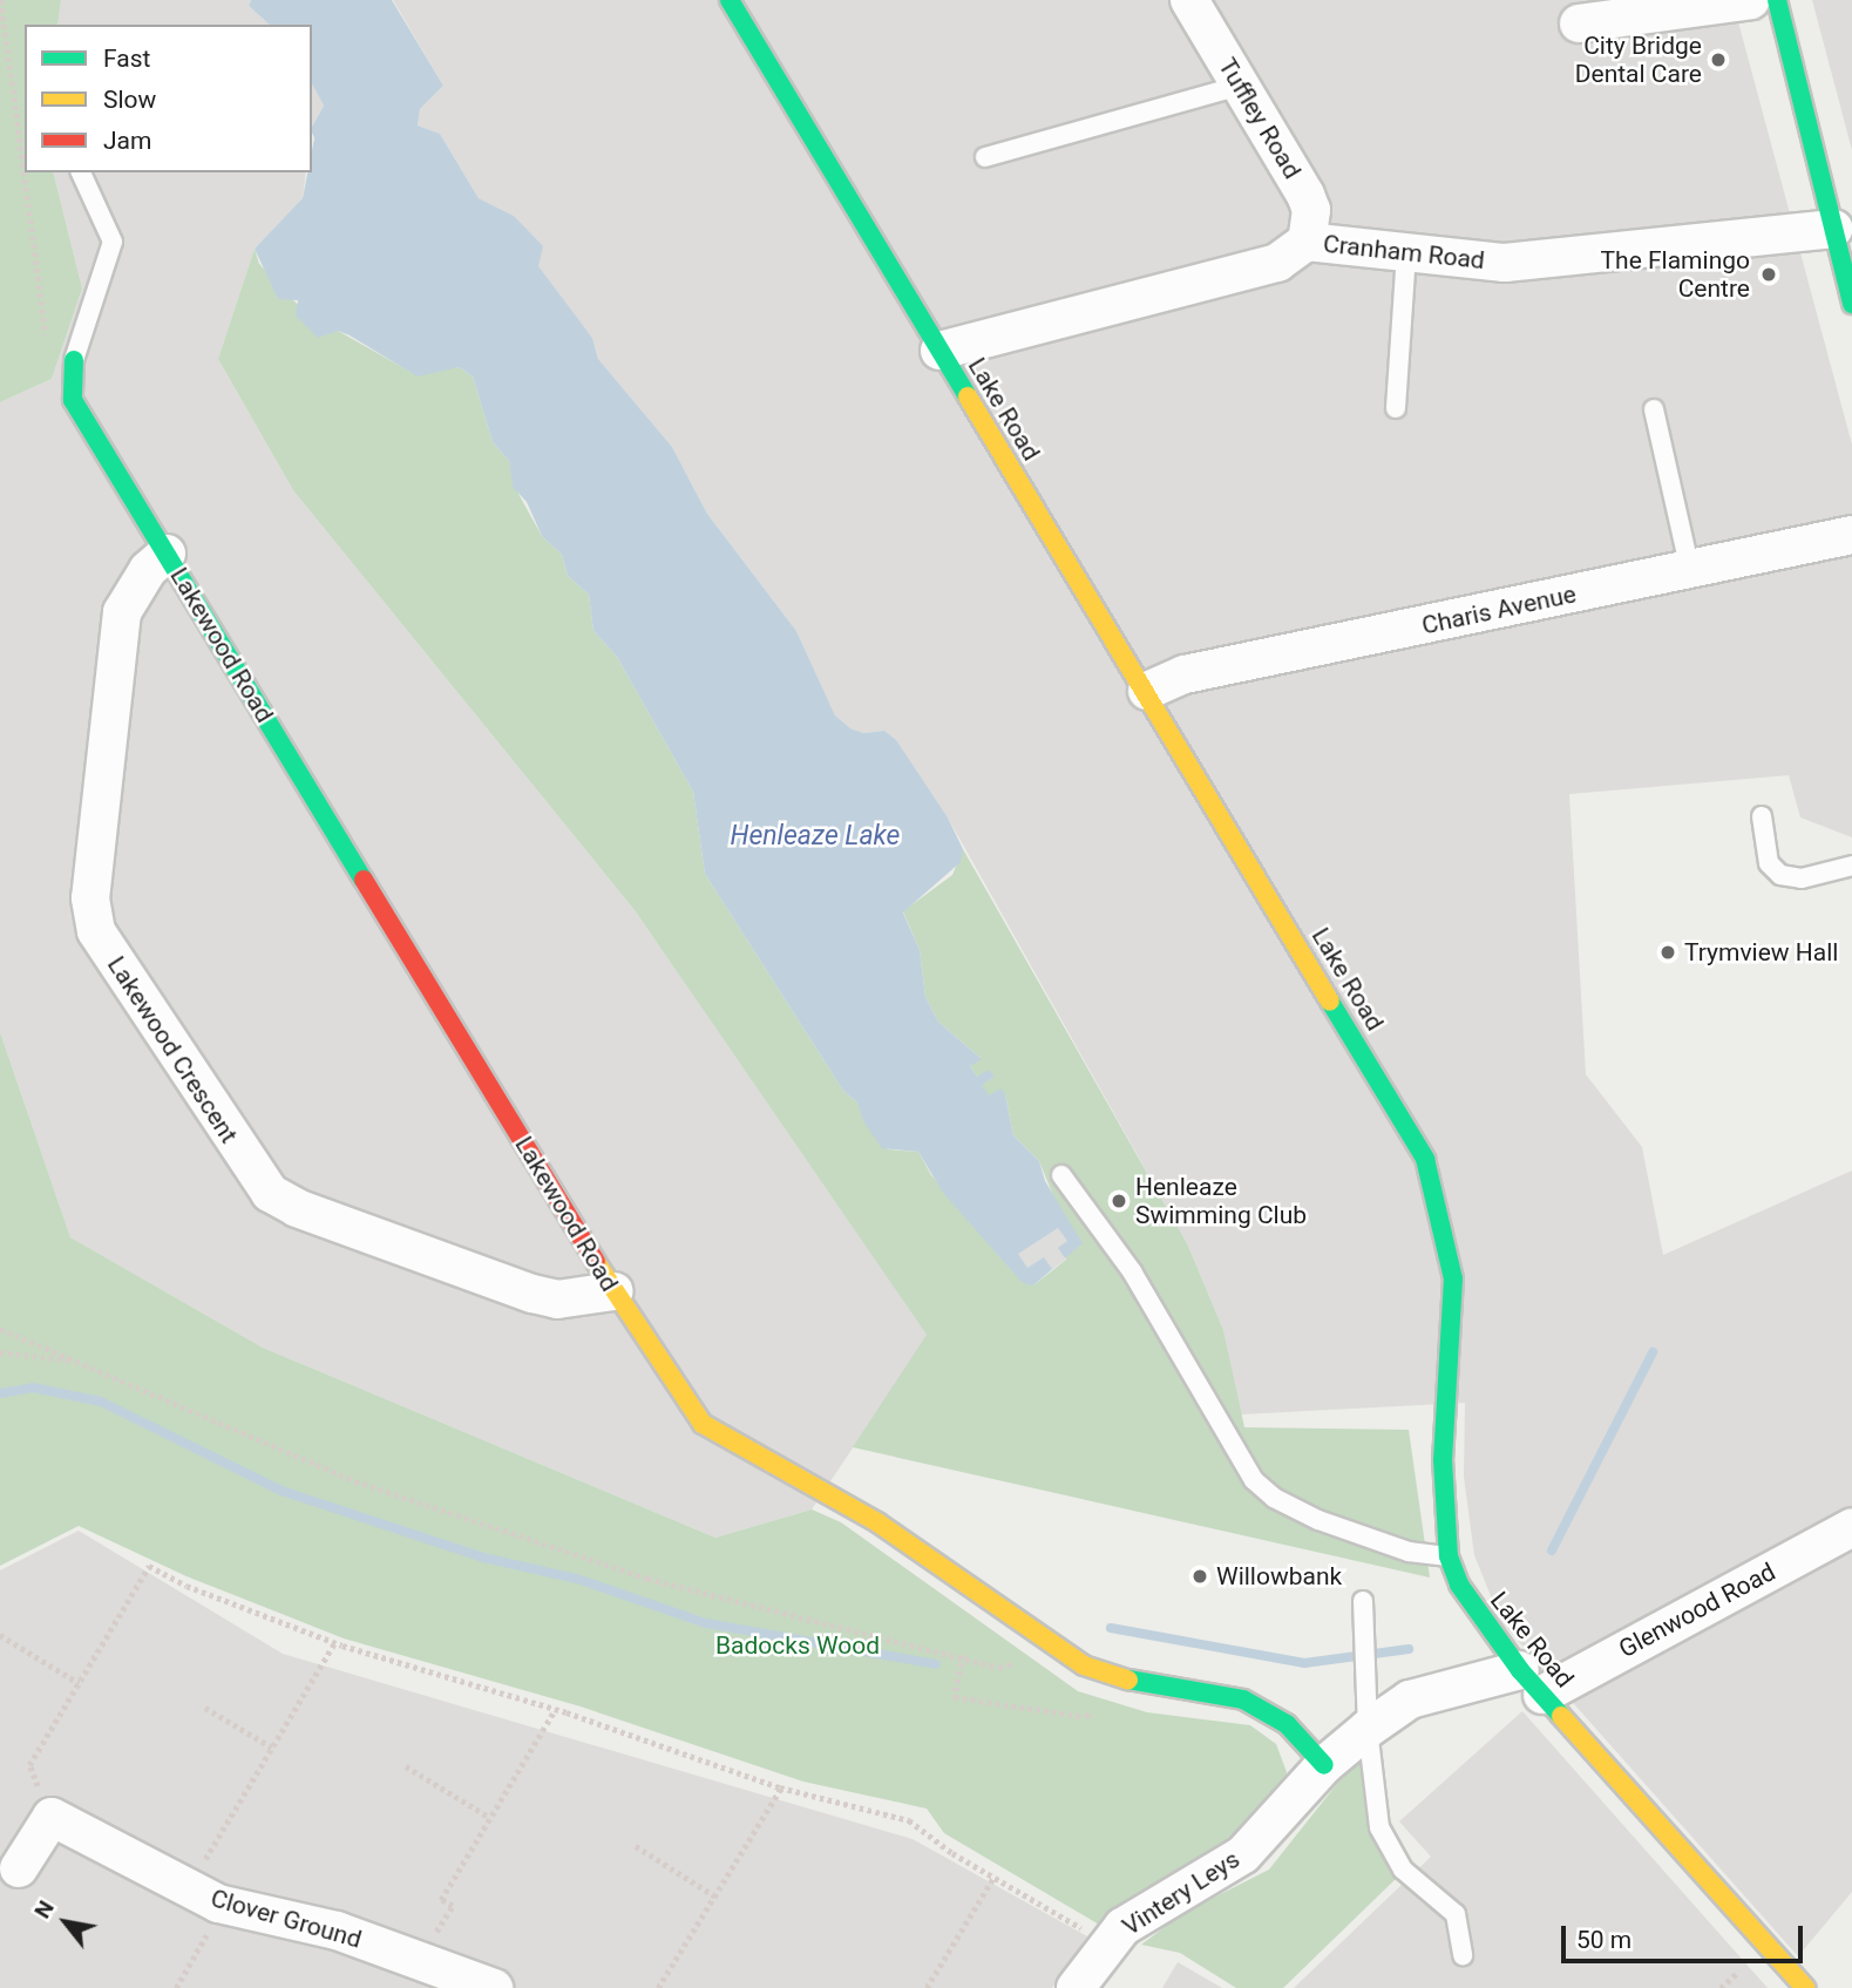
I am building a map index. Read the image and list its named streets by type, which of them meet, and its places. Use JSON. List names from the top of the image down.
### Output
{
  "streets": {
    "street": [
      "Tuffley Road",
      "Cranham Road",
      "Lake Road",
      "Charis Avenue",
      "Lakewood Road",
      "Lakewood Crescent",
      "Glenwood Road",
      "Vintery Leys",
      "Clover Ground"
    ]
  },
  "crossings": [
    ["Tuffley Road", "Cranham Road"],
    ["Cranham Road", "Lake Road"],
    ["Lake Road", "Charis Avenue"],
    ["Lake Road", "Glenwood Road"],
    ["Lakewood Road", "Lakewood Crescent"],
    ["Lakewood Road", "Vintery Leys"]
  ],
  "water": ["Henleaze Lake"],
  "parks": ["Badocks Wood"],
  "places": [
    "City Bridge Dental Care",
    "The Flamingo Centre",
    "Trymview Hall",
    "Henleaze Swimming Club",
    "Willowbank"
  ],
  "legend": ["Fast", "Slow", "Jam"],
  "scale_bar": "50 m",
  "north": "top left"
}
